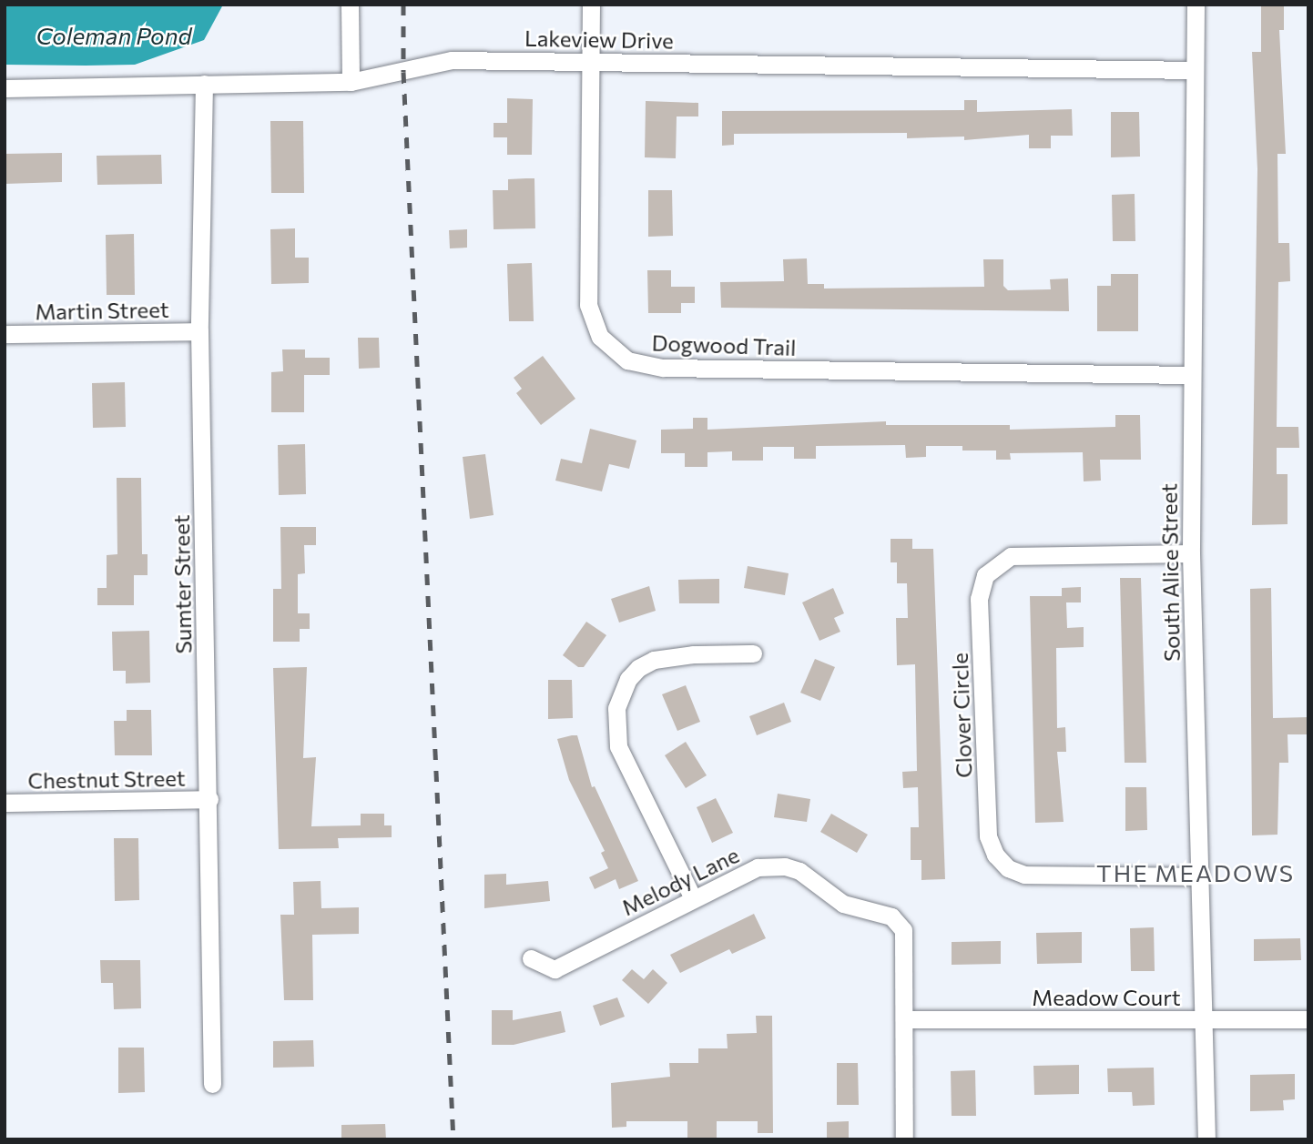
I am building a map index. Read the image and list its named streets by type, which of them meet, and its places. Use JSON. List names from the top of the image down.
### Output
{
  "streets": {
    "street": [
      "Lakeview Drive",
      "Martin Street",
      "Dogwood Trail",
      "South Alice Street",
      "Sumter Street",
      "Clover Circle",
      "Chestnut Street",
      "Melody Lane",
      "Meadow Court"
    ]
  },
  "crossings": [
    ["Lakeview Drive", "Dogwood Trail"],
    ["Lakeview Drive", "South Alice Street"],
    ["Lakeview Drive", "Sumter Street"],
    ["Martin Street", "Sumter Street"],
    ["Dogwood Trail", "South Alice Street"],
    ["South Alice Street", "Clover Circle"],
    ["South Alice Street", "Meadow Court"],
    ["Sumter Street", "Chestnut Street"],
    ["Melody Lane", "Meadow Court"]
  ],
  "districts": ["THE MEADOWS"],
  "water": ["Coleman Pond"]
}
